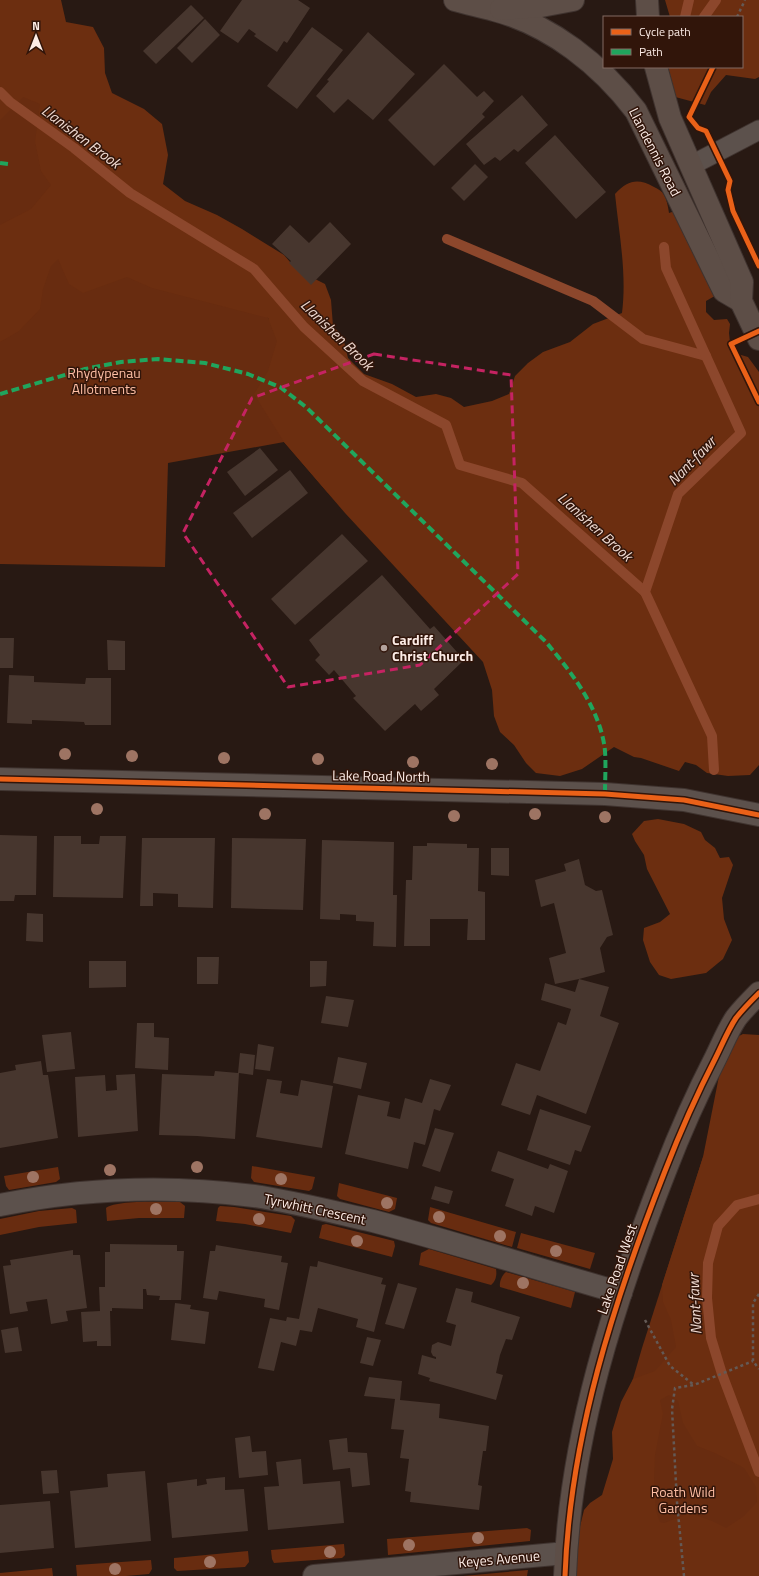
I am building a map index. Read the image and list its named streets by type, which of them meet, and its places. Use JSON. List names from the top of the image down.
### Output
{
  "streets": {
    "street": [
      "Llandennis Road",
      "Lake Road North",
      "Tyrwhitt Crescent",
      "Lake Road West",
      "Keyes Avenue"
    ]
  },
  "crossings": [
    ["Tyrwhitt Crescent", "Lake Road West"],
    ["Lake Road West", "Keyes Avenue"]
  ],
  "water": ["Llanishen Brook", "Nant-fawr"],
  "parks": ["Rhydypenau Allotments", "Roath Wild Gardens"],
  "places": ["Cardiff Christ Church"],
  "legend": ["Cycle path", "Path"],
  "north": "top"
}
